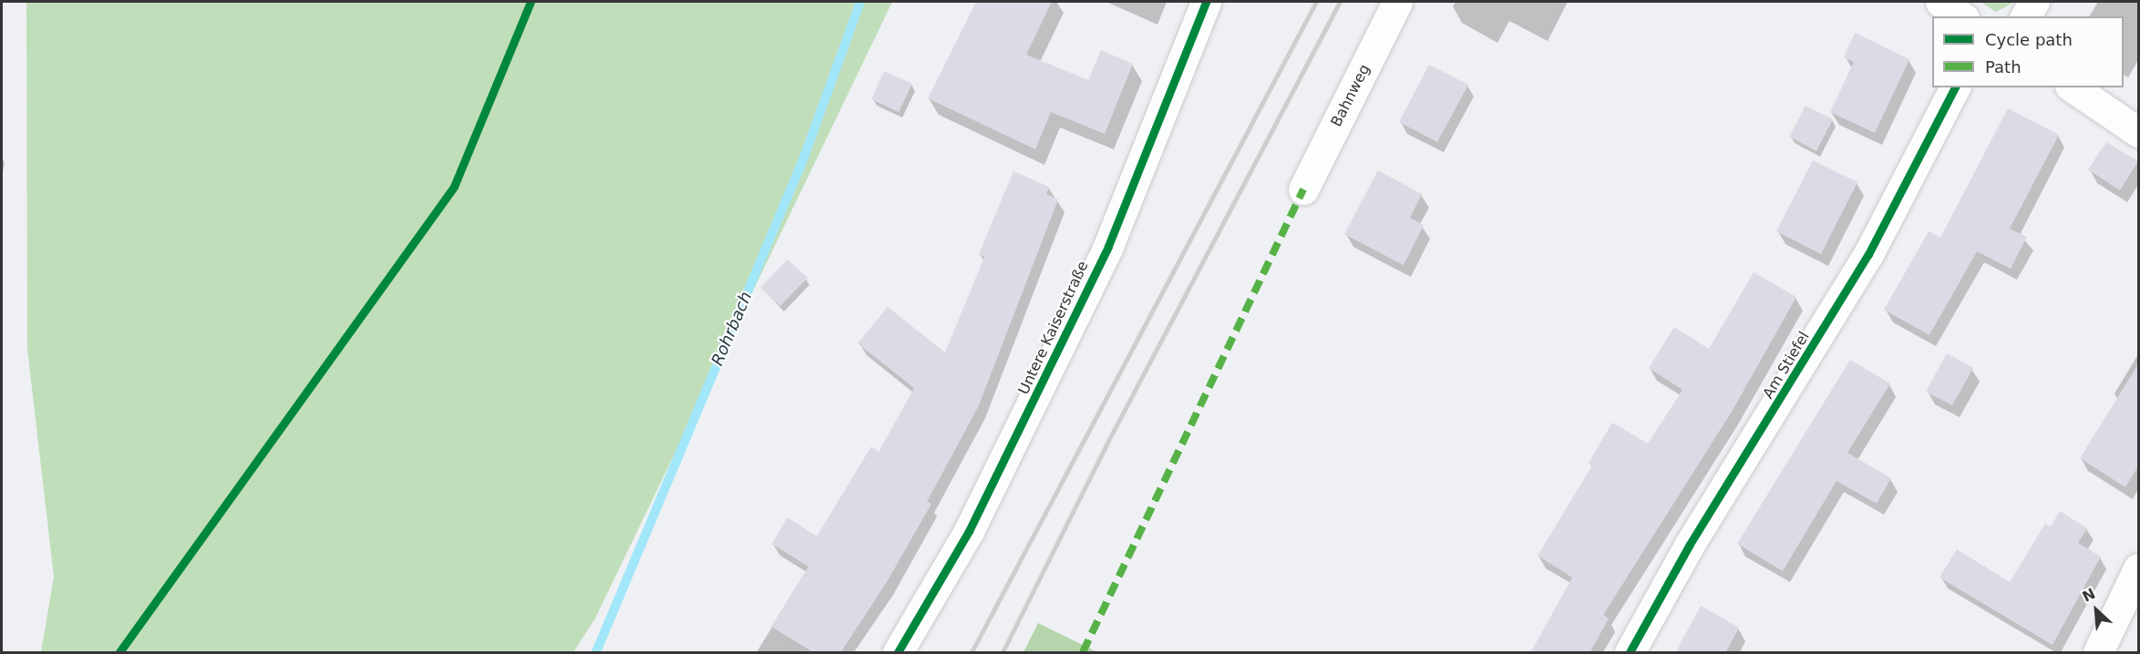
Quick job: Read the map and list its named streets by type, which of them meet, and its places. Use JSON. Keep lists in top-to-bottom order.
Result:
{
  "streets": {
    "street": ["Bahnweg", "Untere Kaiserstraße", "Am Stiefel"]
  },
  "water": ["Rohrbach"],
  "legend": ["Cycle path", "Path"],
  "north": "top left"
}
